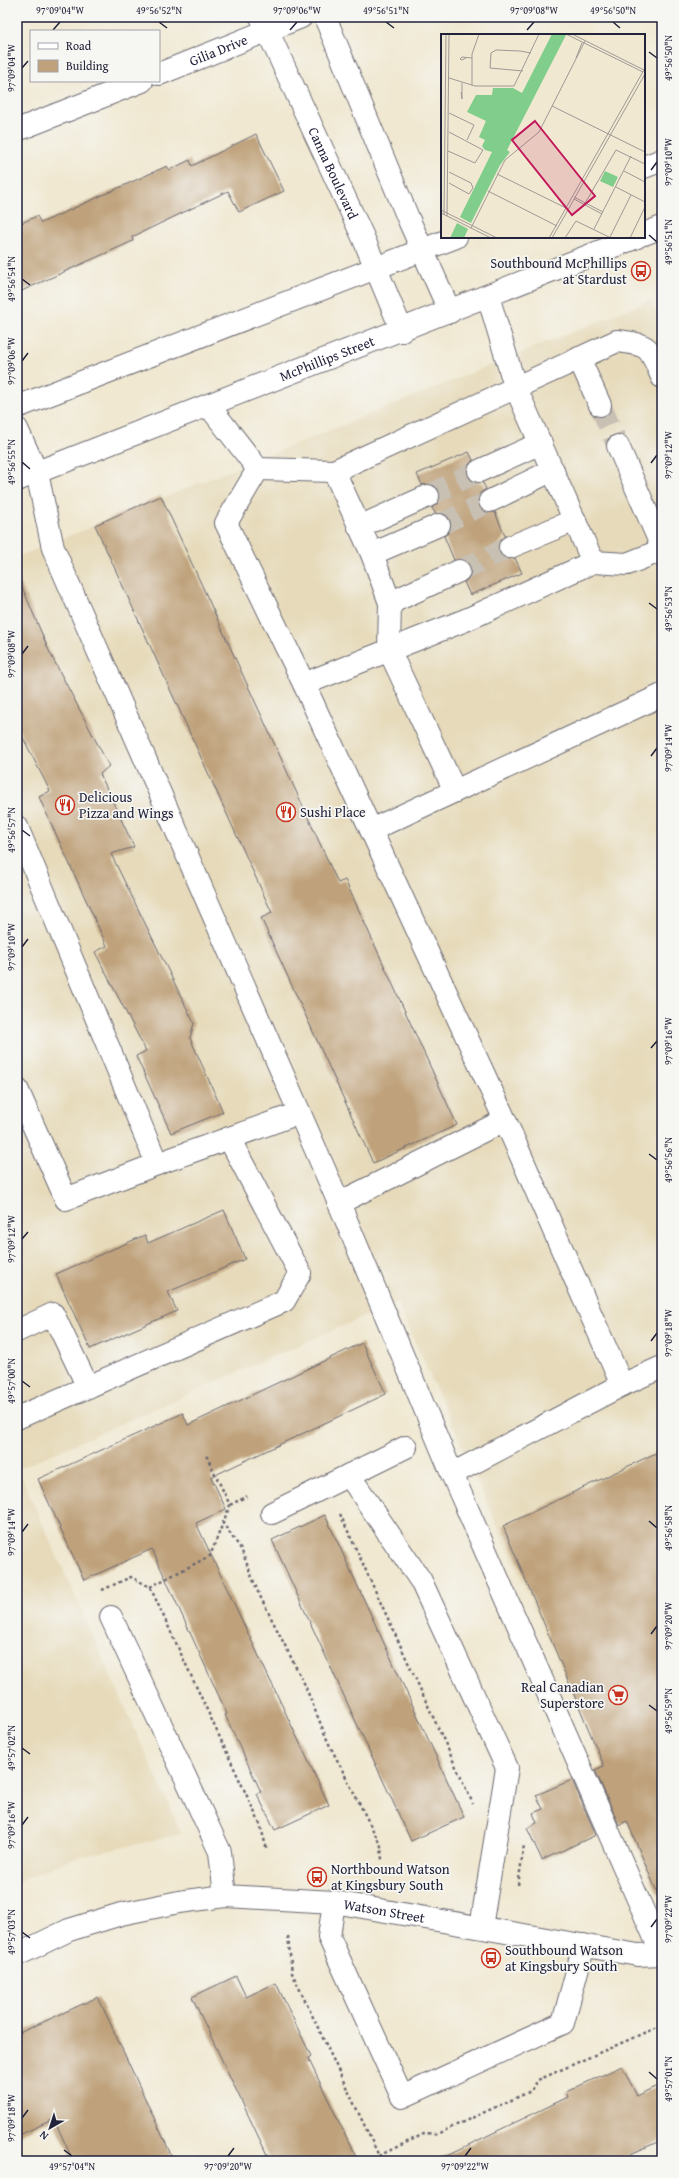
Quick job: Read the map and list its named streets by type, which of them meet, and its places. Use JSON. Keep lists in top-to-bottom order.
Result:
{
  "streets": {
    "street": [
      "Gilia Drive",
      "Canna Boulevard",
      "McPhillips Street",
      "Watson Street"
    ]
  },
  "crossings": [
    ["Gilia Drive", "Canna Boulevard"],
    ["Canna Boulevard", "McPhillips Street"]
  ],
  "places": {
    "bus stop": ["Southbound McPhillips at Stardust", "Northbound Watson at Kingsbury South", "Southbound Watson at Kingsbury South"],
    "restaurant": ["Delicious Pizza and Wings", "Sushi Place"],
    "supermarket": ["Real Canadian Superstore"]
  },
  "legend": ["Road", "Building"],
  "north": "bottom left",
  "coordinates": [
    "97°09'04\"W",
    "49°56'52\"N",
    "97°09'06\"W",
    "49°56'51\"N",
    "97°09'08\"W",
    "49°56'50\"N",
    "97°09'10\"W",
    "49°56'54\"N",
    "97°09'12\"W",
    "49°56'55\"N",
    "49°56'53\"N",
    "97°09'14\"W",
    "49°56'57\"N",
    "97°09'16\"W",
    "49°56'56\"N",
    "97°09'18\"W",
    "49°57'00\"N",
    "49°56'58\"N",
    "97°09'20\"W",
    "49°56'59\"N",
    "49°57'02\"N",
    "97°09'22\"W",
    "49°57'03\"N",
    "49°57'01\"N",
    "49°57'04\"N"
  ]
}
